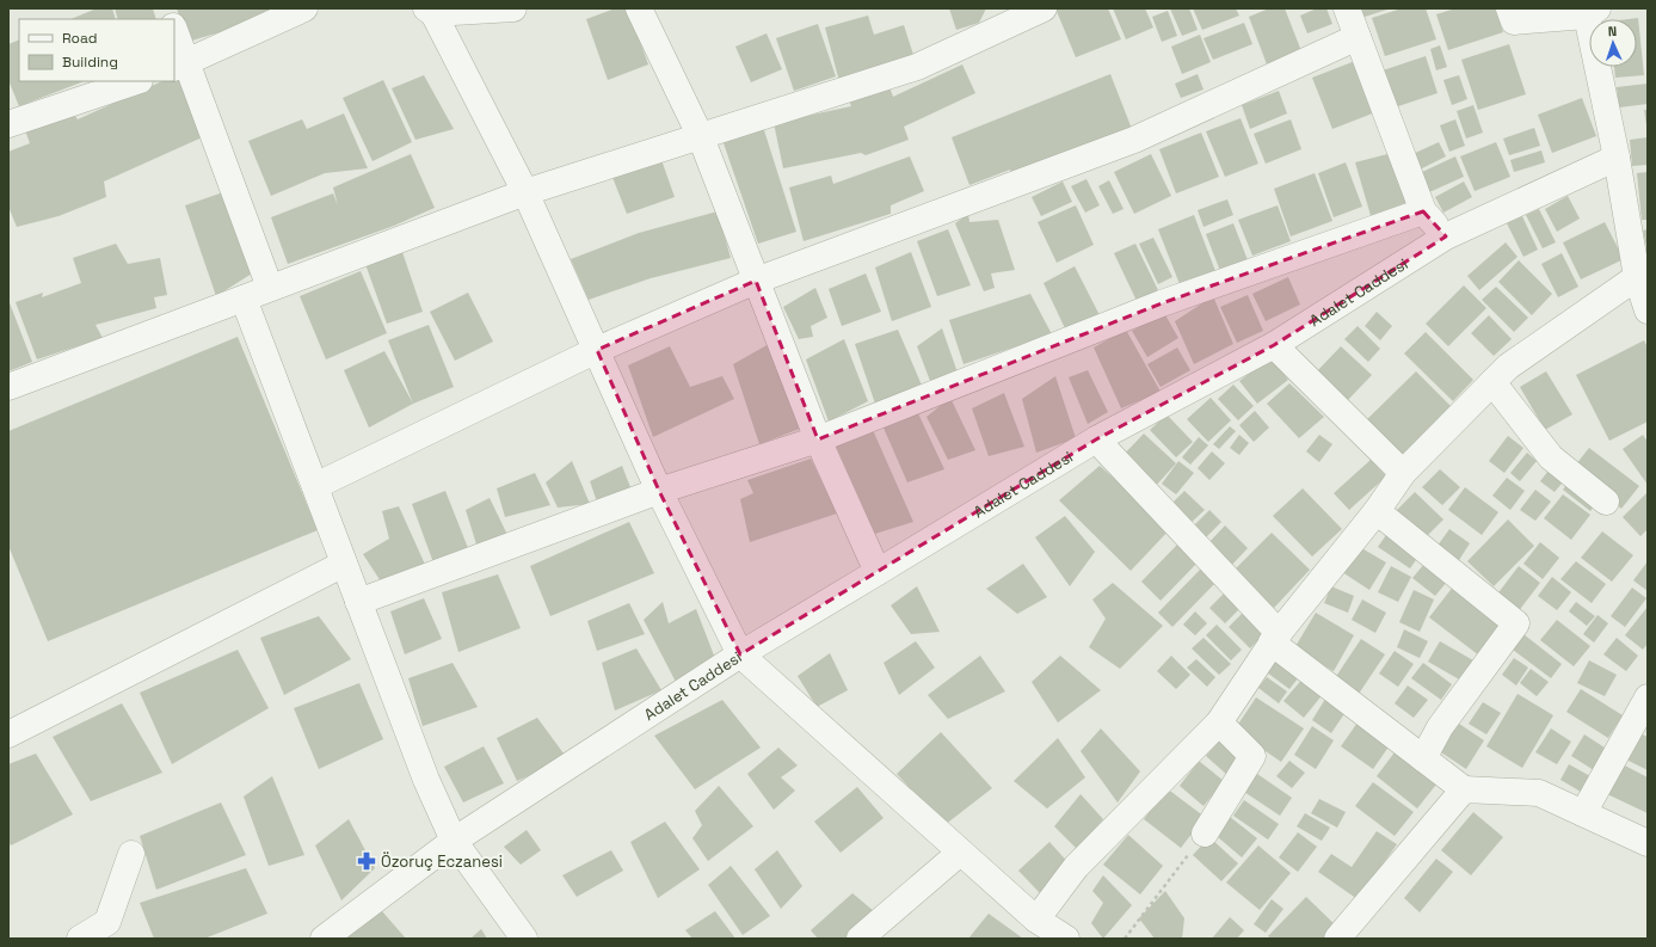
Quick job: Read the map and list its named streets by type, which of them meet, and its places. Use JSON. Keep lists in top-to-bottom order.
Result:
{
  "streets": {
    "street": ["Adalet Caddesi"]
  },
  "places": {
    "pharmacy": ["Özoruç Eczanesi"]
  },
  "legend": ["Road", "Building"],
  "north": "top"
}
